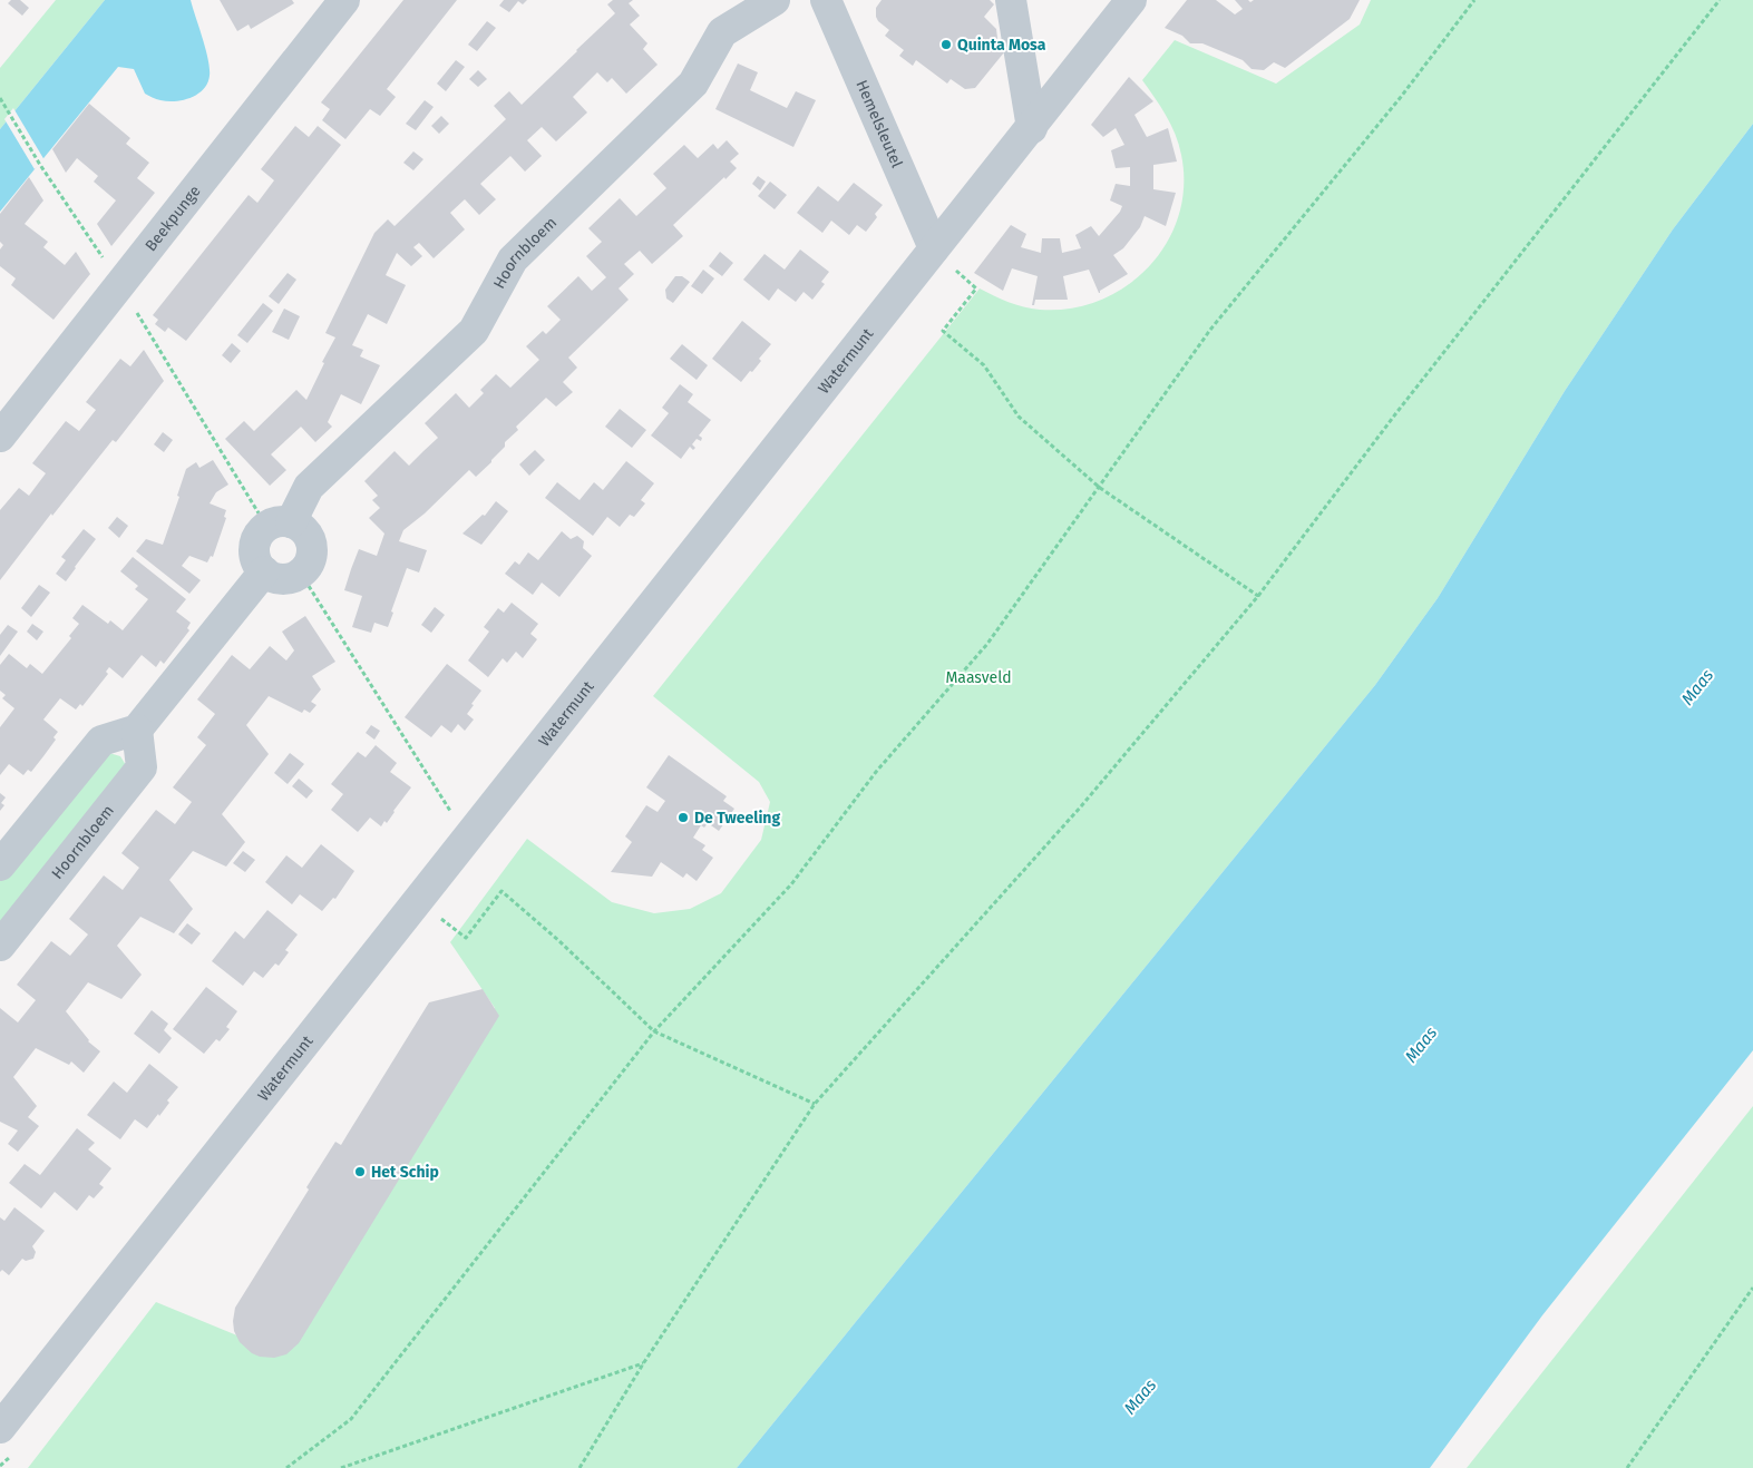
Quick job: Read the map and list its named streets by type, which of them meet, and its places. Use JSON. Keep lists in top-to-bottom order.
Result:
{
  "streets": {
    "street": [
      "Hemelsleutel",
      "Beekpunge",
      "Hoornbloem",
      "Watermunt"
    ]
  },
  "crossings": [
    ["Hemelsleutel", "Watermunt"]
  ],
  "water": ["Maas"],
  "parks": ["Maasveld"],
  "places": ["Quinta Mosa", "De Tweeling", "Het Schip"]
}
